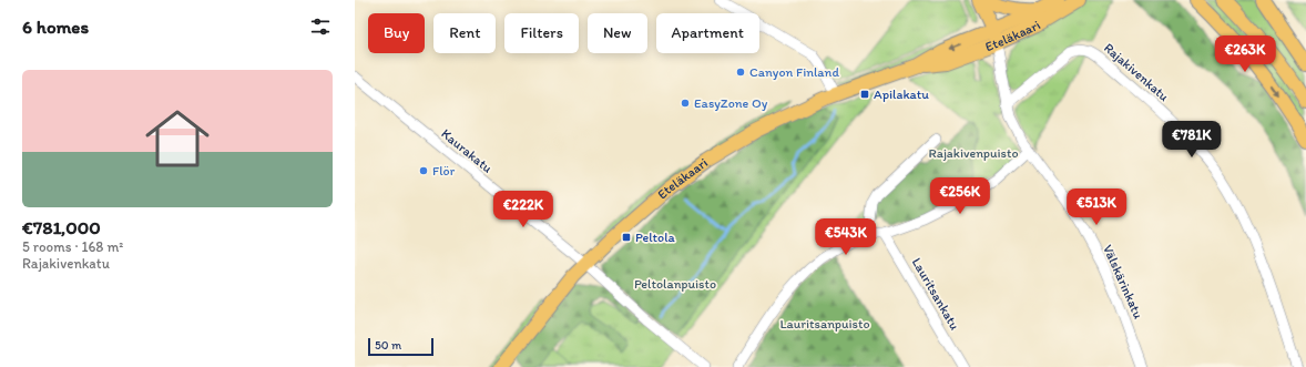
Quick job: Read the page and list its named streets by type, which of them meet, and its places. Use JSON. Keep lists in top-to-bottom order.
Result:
{
  "streets": {
    "main road": ["Eteläkaari"],
    "street": [
      "Rajakivenkatu",
      "Kaurakatu",
      "Välskärinkatu",
      "Lauritsankatu"
    ]
  },
  "crossings": [
    ["Eteläkaari", "Kaurakatu"],
    ["Eteläkaari", "Välskärinkatu"],
    ["Rajakivenkatu", "Välskärinkatu"]
  ],
  "parks": ["Rajakivenpuisto", "Peltolanpuisto", "Lauritsanpuisto"],
  "places": {
    "other": ["Canyon Finland", "EasyZone Oy", "Flör"],
    "transit": ["Apilakatu", "Peltola"]
  },
  "scale_bar": "50 m",
  "page": {
    "heading": "6 homes",
    "chip": [
      "Buy",
      "Rent",
      "Filters",
      "New",
      "Apartment"
    ],
    "price": [
      "€263K",
      "€781K",
      "€256K",
      "€513K",
      "€222K",
      "€543K"
    ],
    "list": [
      {
        "name": "€781,000",
        "note": "5 rooms · 168 m² · Rajakivenkatu"
      }
    ],
    "scale": "50 m"
  }
}
